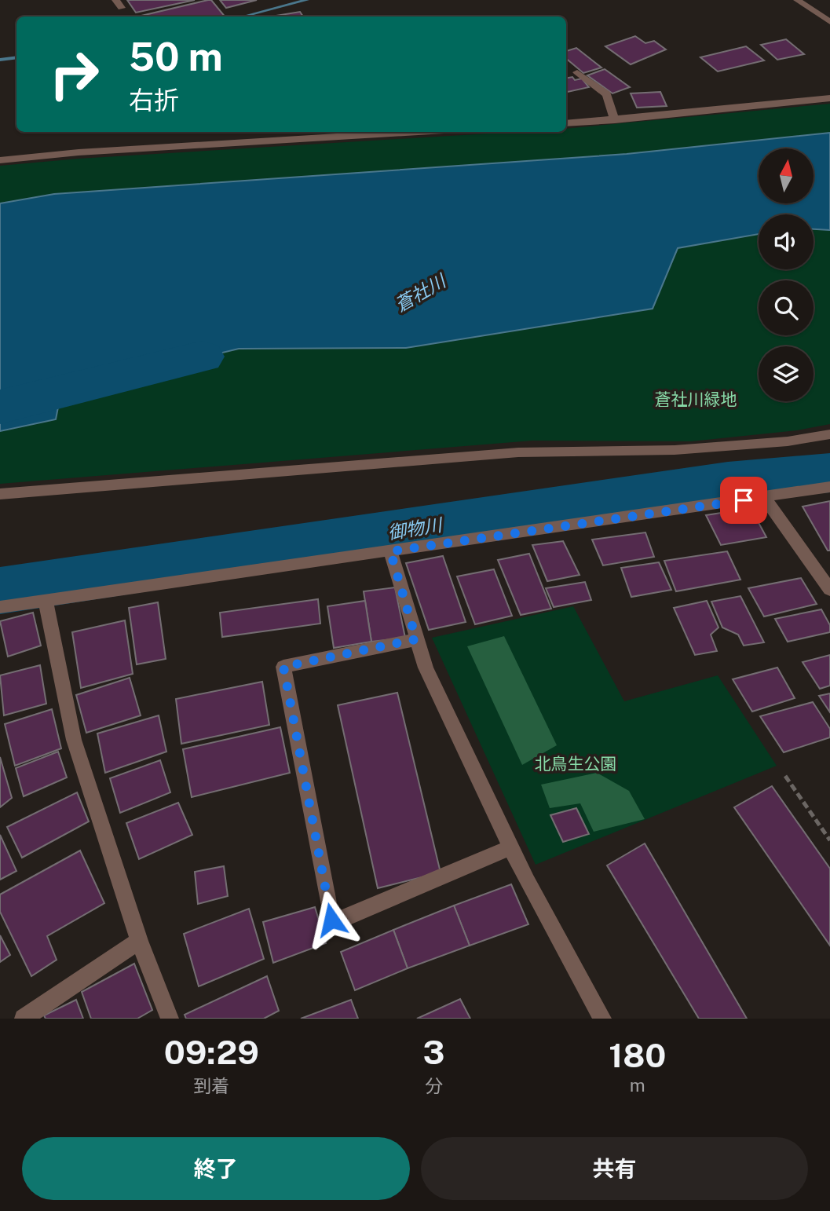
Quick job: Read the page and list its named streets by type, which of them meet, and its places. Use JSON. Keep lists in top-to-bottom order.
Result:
{
  "water": ["蒼社川", "御物川"],
  "parks": ["蒼社川緑地", "北鳥生公園"],
  "north": "top",
  "page": {
    "turn": ["50 m", "右折"],
    "eta": [
      "09:29",
      "到着",
      "3",
      "分",
      "180",
      "m"
    ],
    "buttons": ["終了", "共有"]
  }
}
